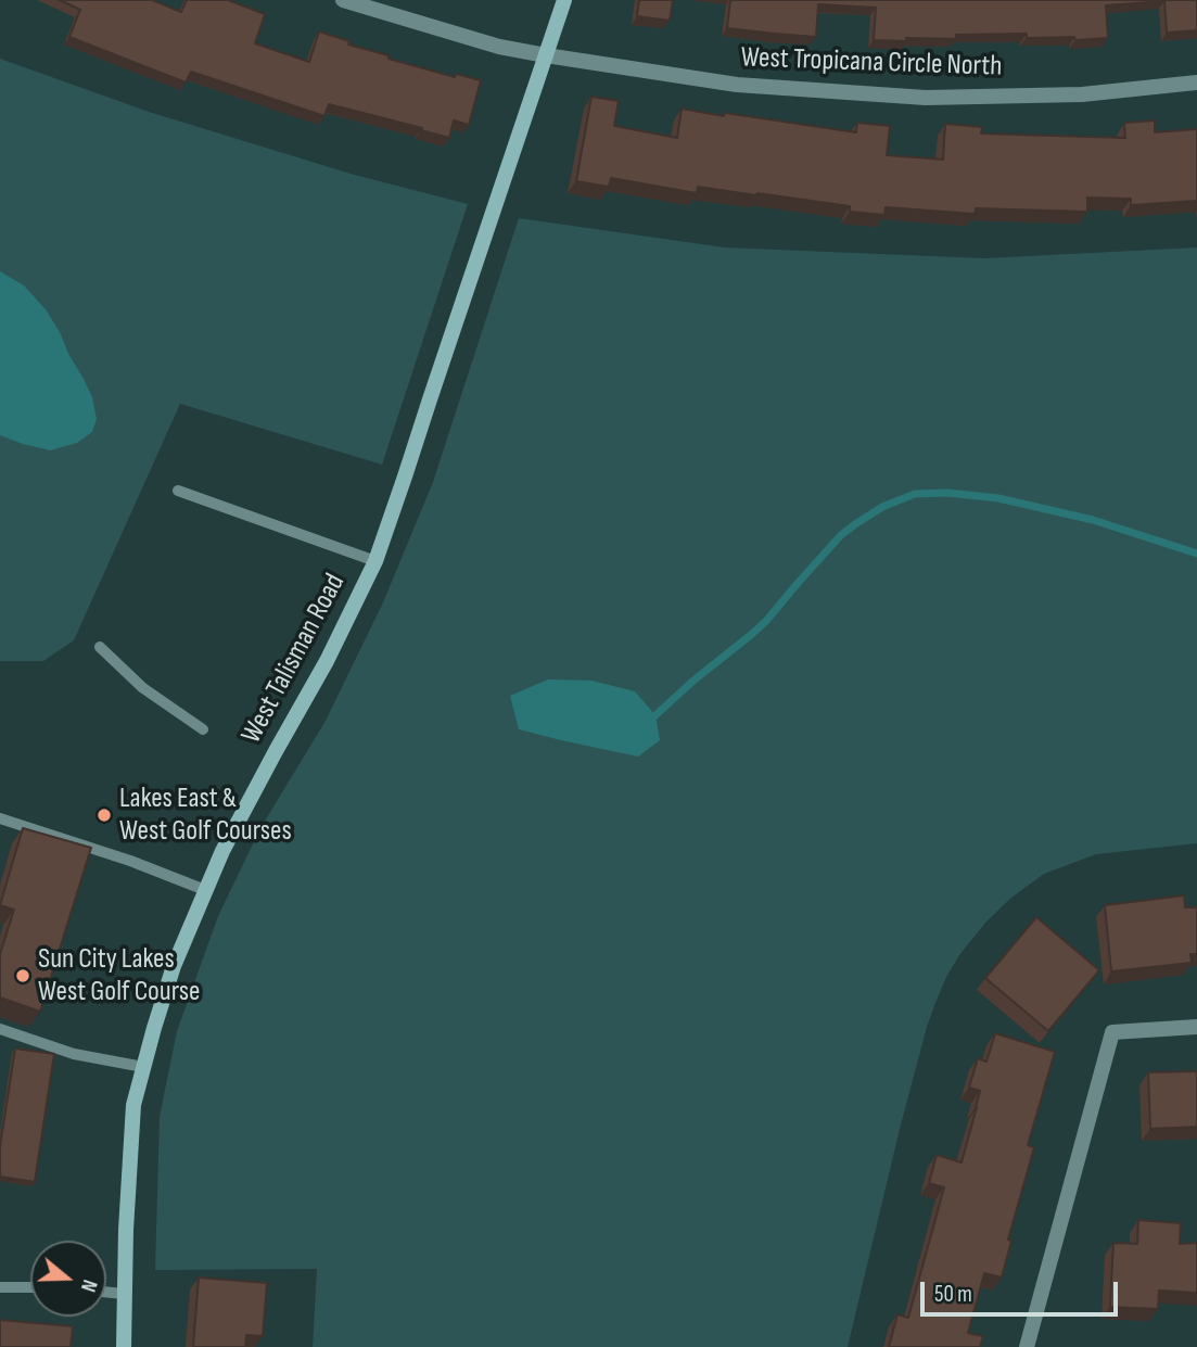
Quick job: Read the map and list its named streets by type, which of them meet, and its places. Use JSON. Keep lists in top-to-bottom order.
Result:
{
  "streets": {
    "street": ["West Tropicana Circle North", "West Talisman Road"]
  },
  "crossings": [
    ["West Tropicana Circle North", "West Talisman Road"]
  ],
  "places": ["Lakes East & West Golf Courses", "Sun City Lakes West Golf Course"],
  "scale_bar": "50 m",
  "north": "right"
}
